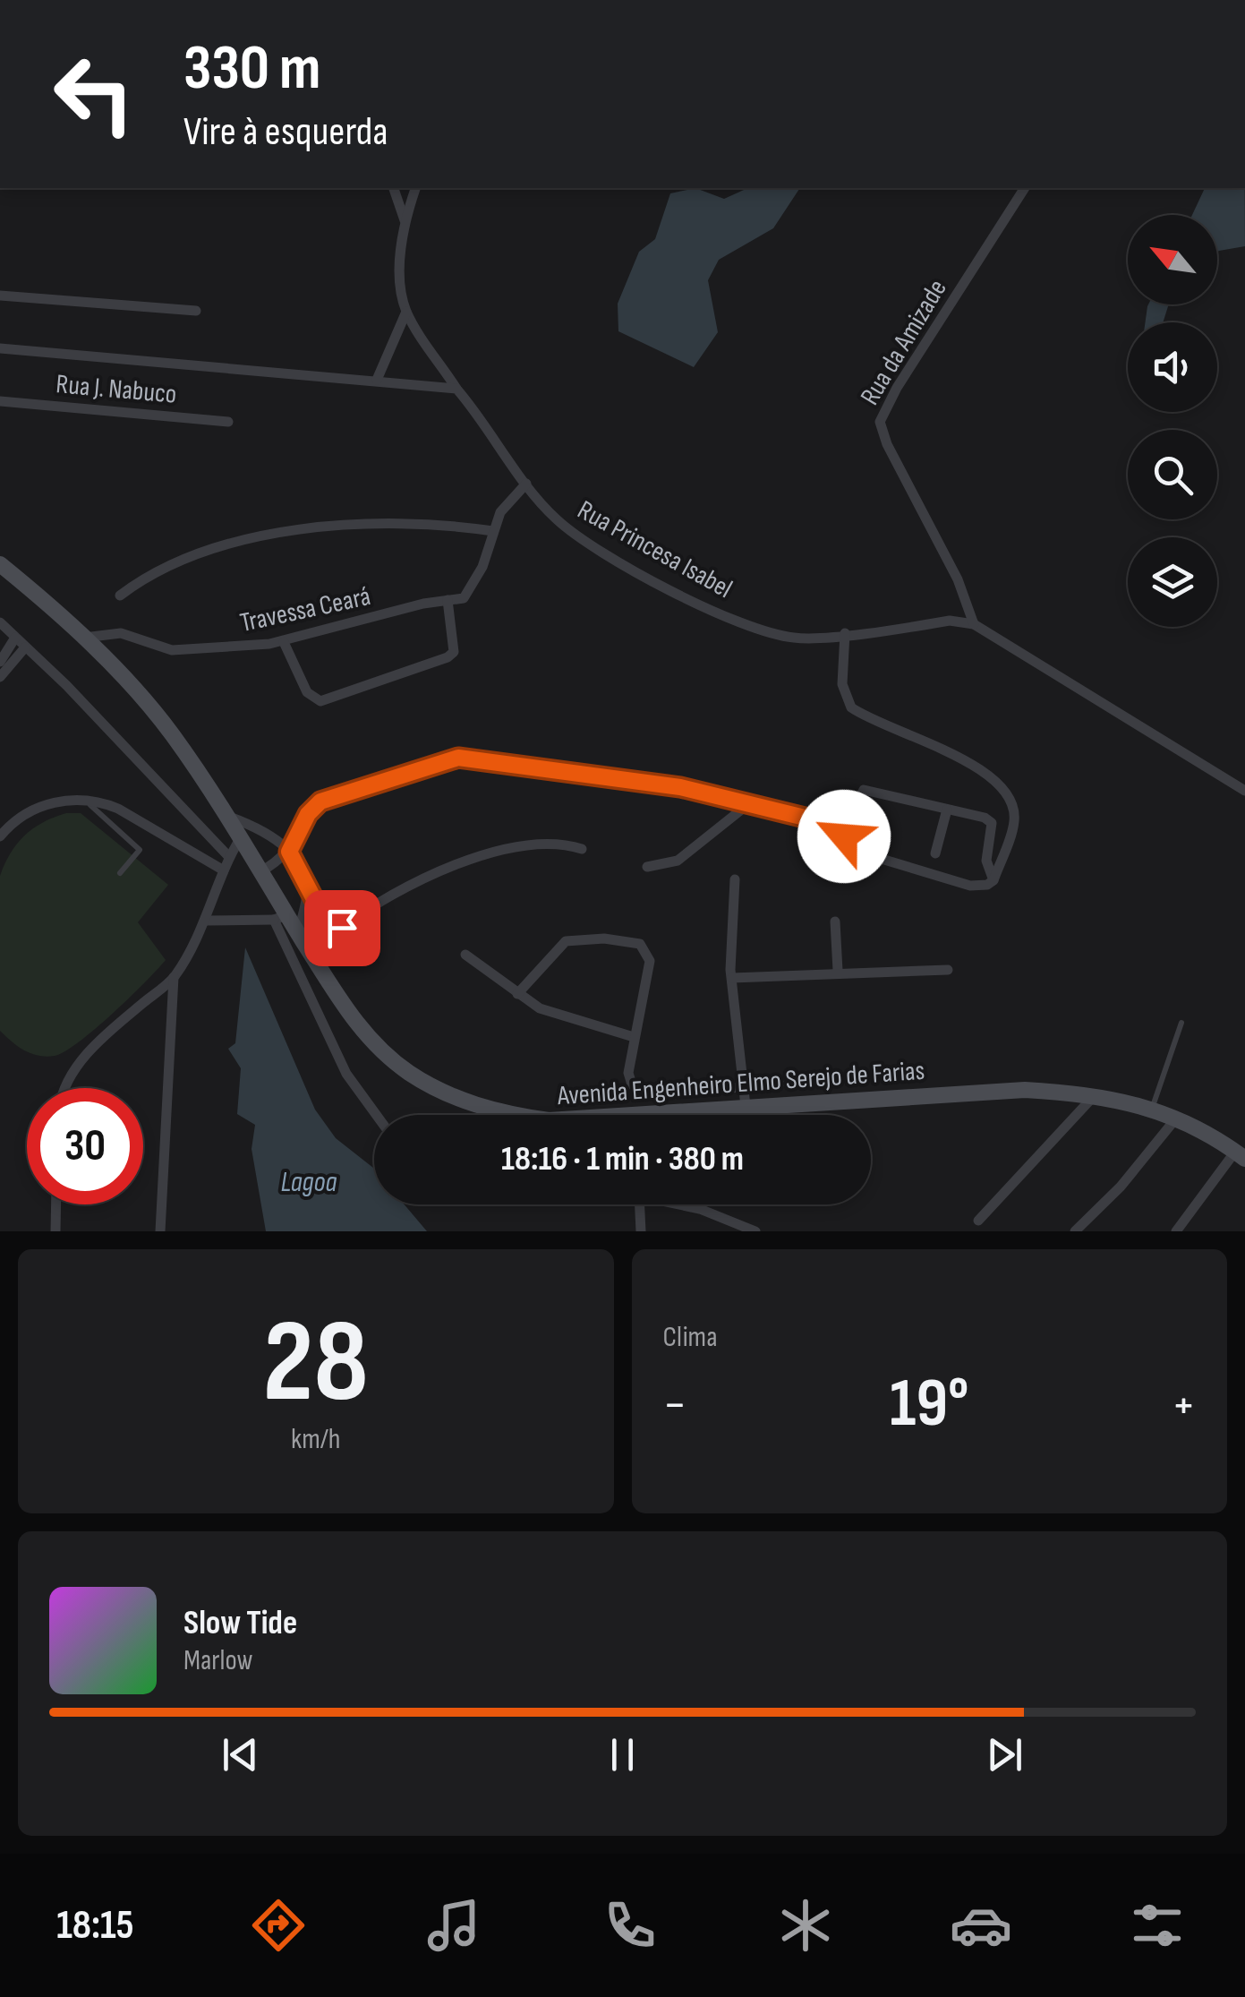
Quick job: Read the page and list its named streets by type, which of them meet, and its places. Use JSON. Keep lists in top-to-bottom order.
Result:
{
  "streets": {
    "main road": ["Avenida Engenheiro Elmo Serejo de Farias"],
    "street": [
      "Rua da Amizade",
      "Rua J. Nabuco",
      "Rua Princesa Isabel",
      "Travessa Ceará"
    ]
  },
  "crossings": [
    ["Rua da Amizade", "Rua Princesa Isabel"],
    ["Rua Princesa Isabel", "Travessa Ceará"],
    ["Travessa Ceará", "Avenida Engenheiro Elmo Serejo de Farias"]
  ],
  "water": ["Lagoa"],
  "north": "top left",
  "page": {
    "turn": ["330 m", "Vire à esquerda"],
    "limit": "30",
    "trip": "18:16 · 1 min · 380 m",
    "tile": [
      ["28", "km/h"],
      "Clima"
    ],
    "heat": ["−", "19°", "+"],
    "song": ["Slow Tide", "Marlow"],
    "tabs": "18:15"
  }
}
